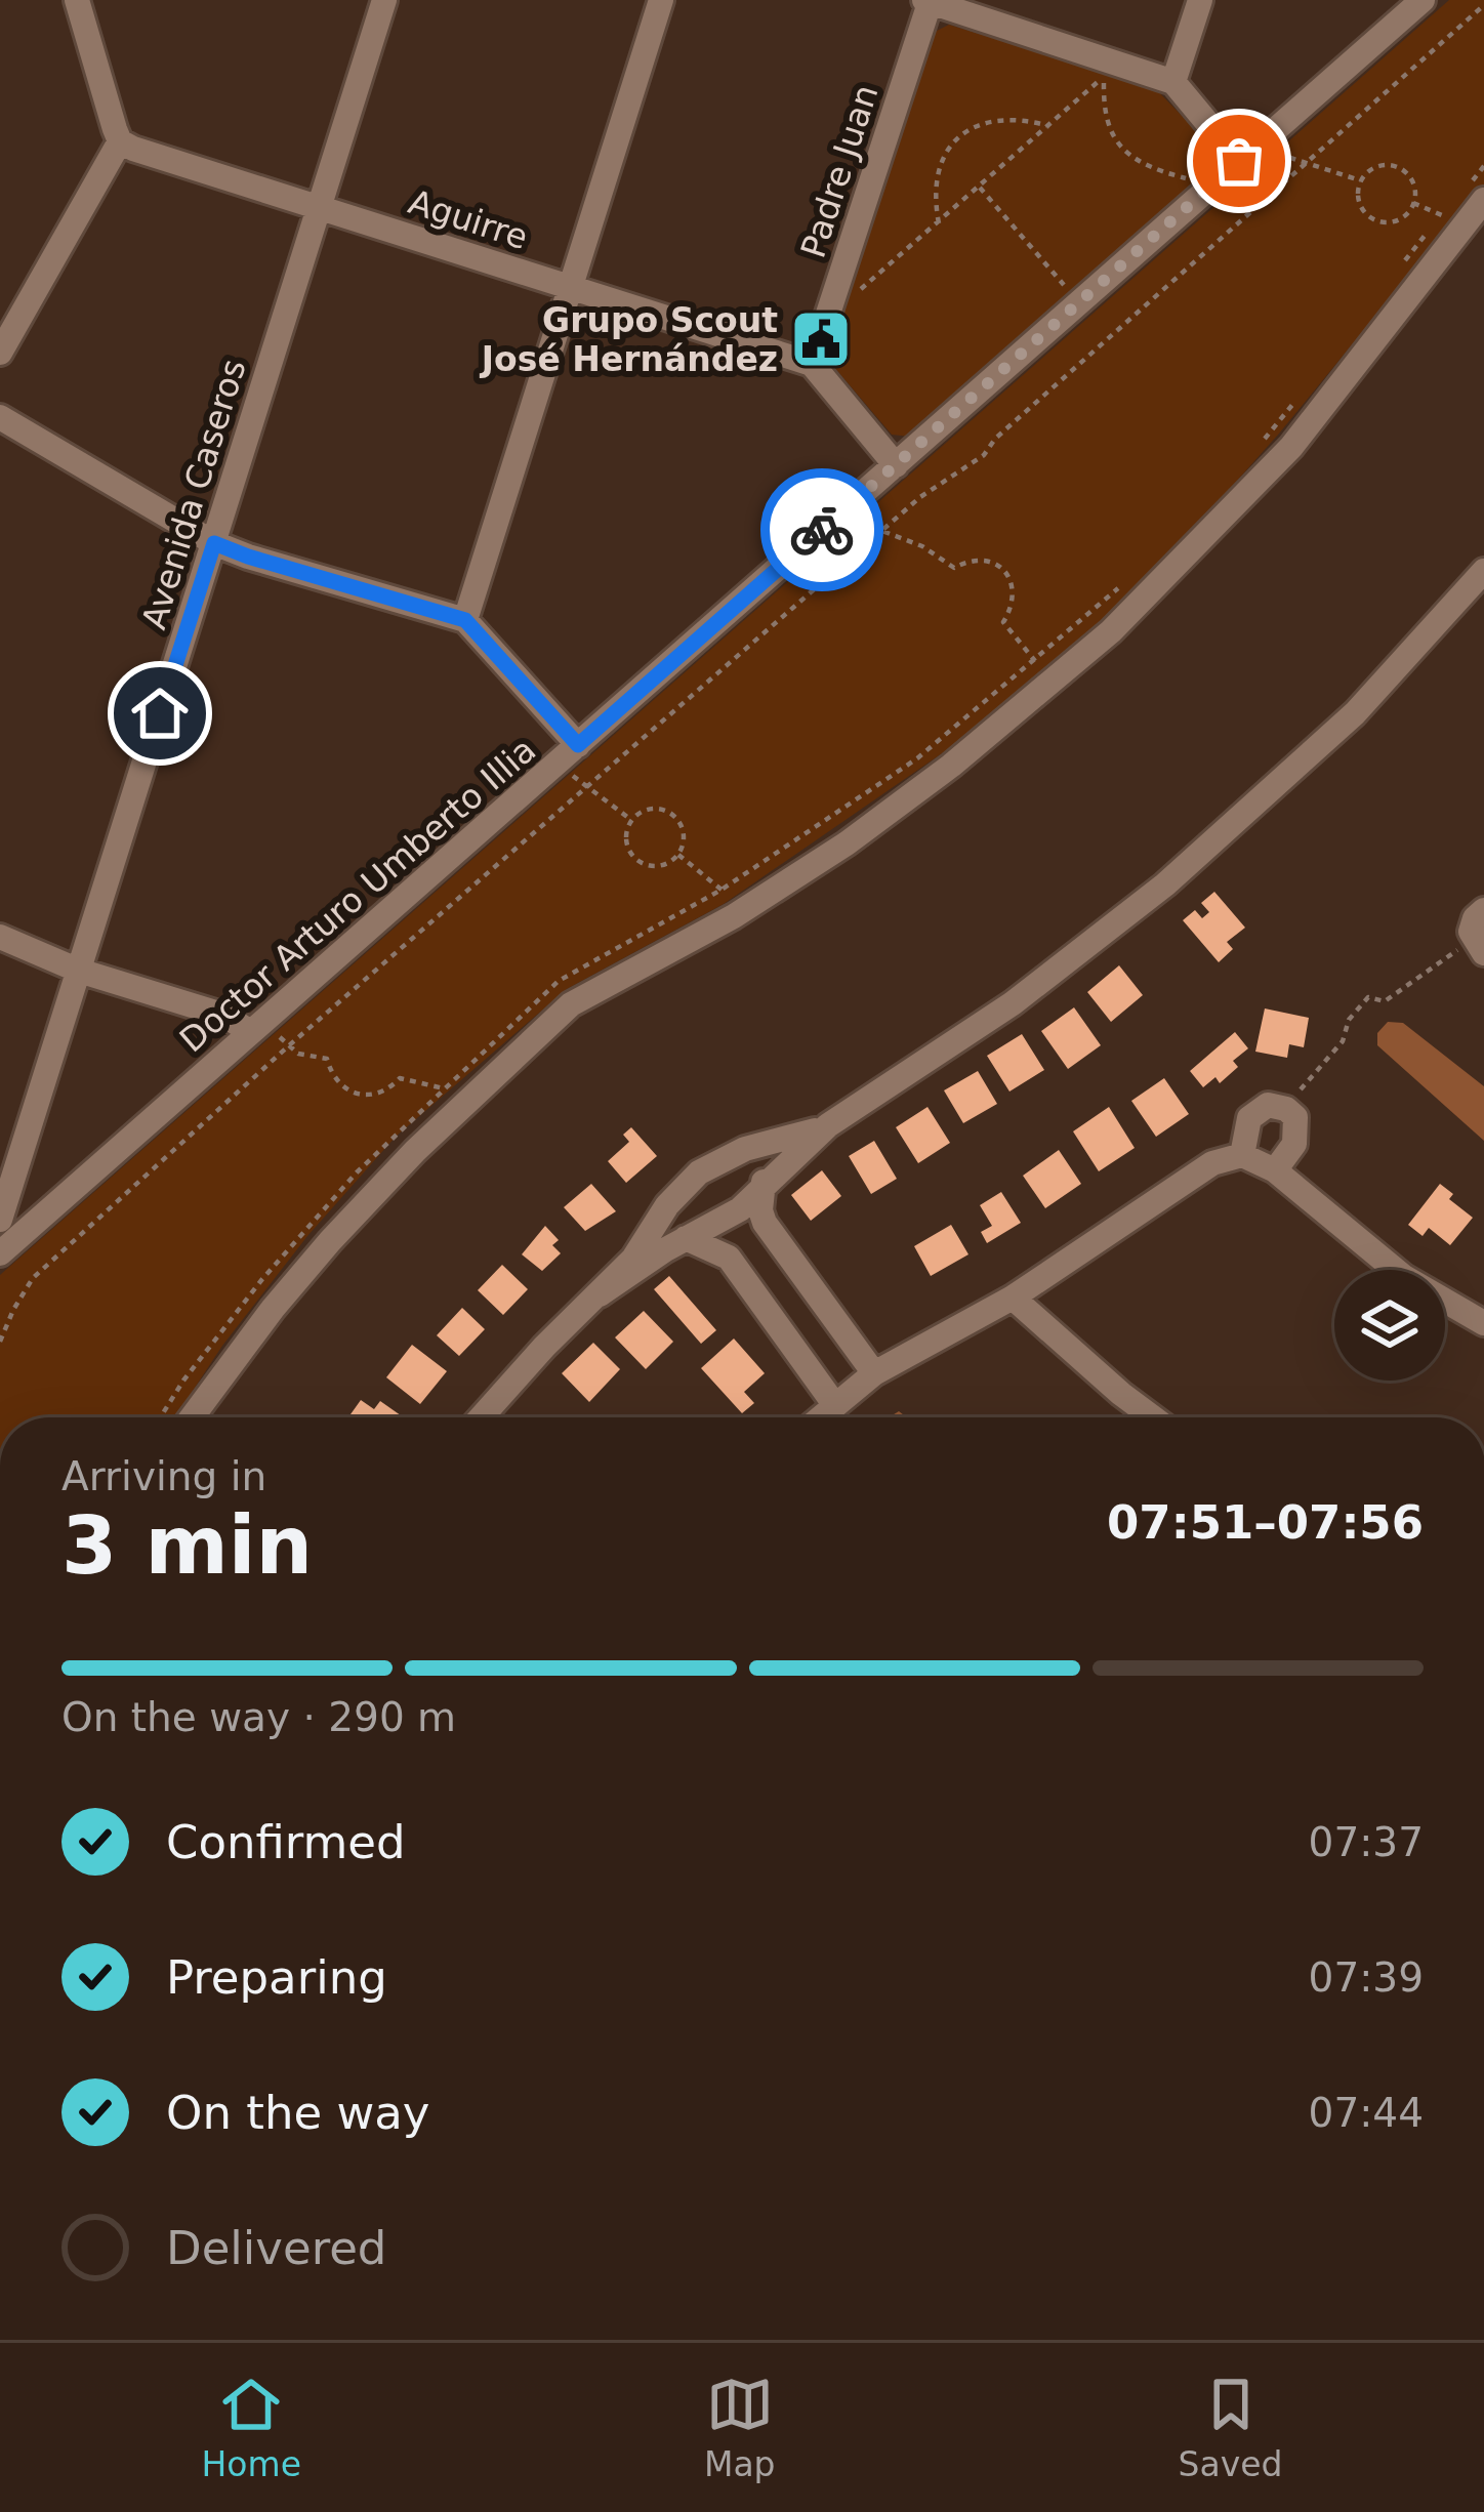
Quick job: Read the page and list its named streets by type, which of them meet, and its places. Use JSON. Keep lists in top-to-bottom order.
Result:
{
  "streets": {
    "street": [
      "Padre Juan",
      "Aguirre",
      "Avenida Caseros",
      "Doctor Arturo Umberto Illia"
    ]
  },
  "crossings": [
    ["Padre Juan", "Aguirre"],
    ["Aguirre", "Avenida Caseros"]
  ],
  "places": {
    "public building": ["Grupo Scout José Hernández"]
  },
  "page": {
    "heading": ["3 min", "Arriving in", "07:51–07:56"],
    "bar": "On the way · 290 m",
    "list": [
      ["Confirmed", "07:37"],
      ["Preparing", "07:39"],
      ["On the way", "07:44"],
      "Delivered"
    ],
    "tabs": ["Home", "Map", "Saved"]
  }
}
